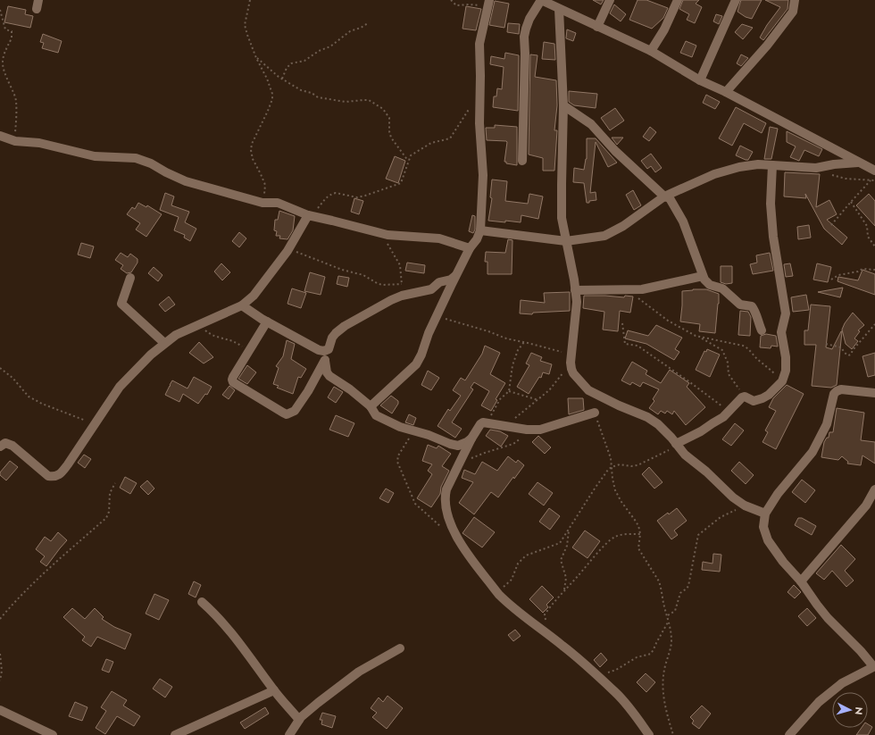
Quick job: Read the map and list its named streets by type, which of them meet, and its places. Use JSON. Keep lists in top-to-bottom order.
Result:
{
  "north": "right"
}
